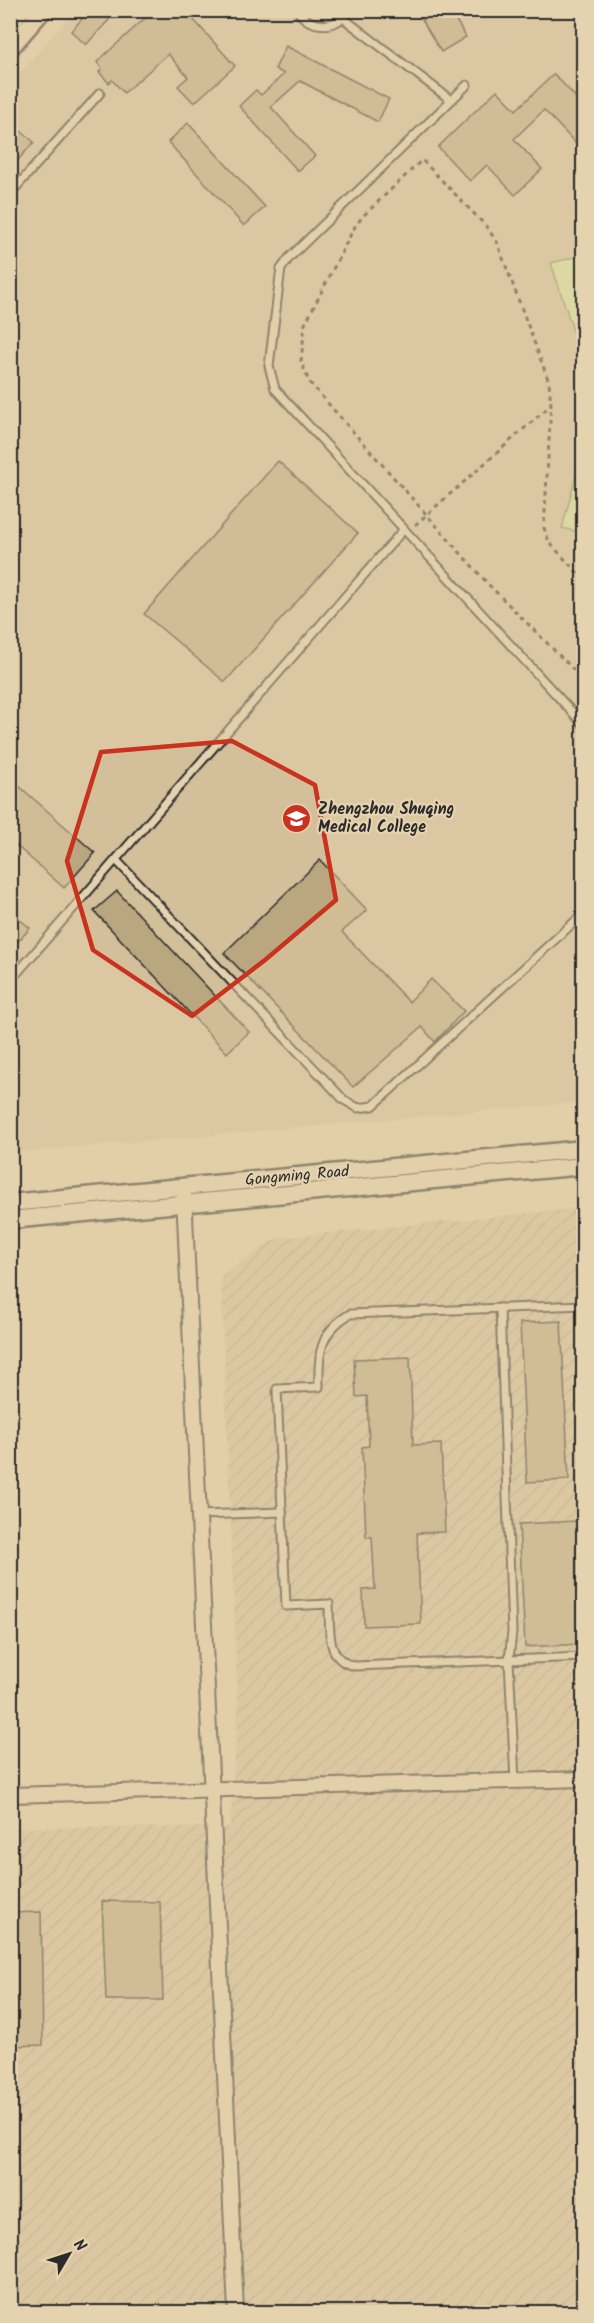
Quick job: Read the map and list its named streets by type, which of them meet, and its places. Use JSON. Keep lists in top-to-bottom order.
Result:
{
  "streets": {
    "street": ["Gongming Road"]
  },
  "places": {
    "school or university": ["Zhengzhou Shuqing Medical College"]
  },
  "north": "top right"
}
